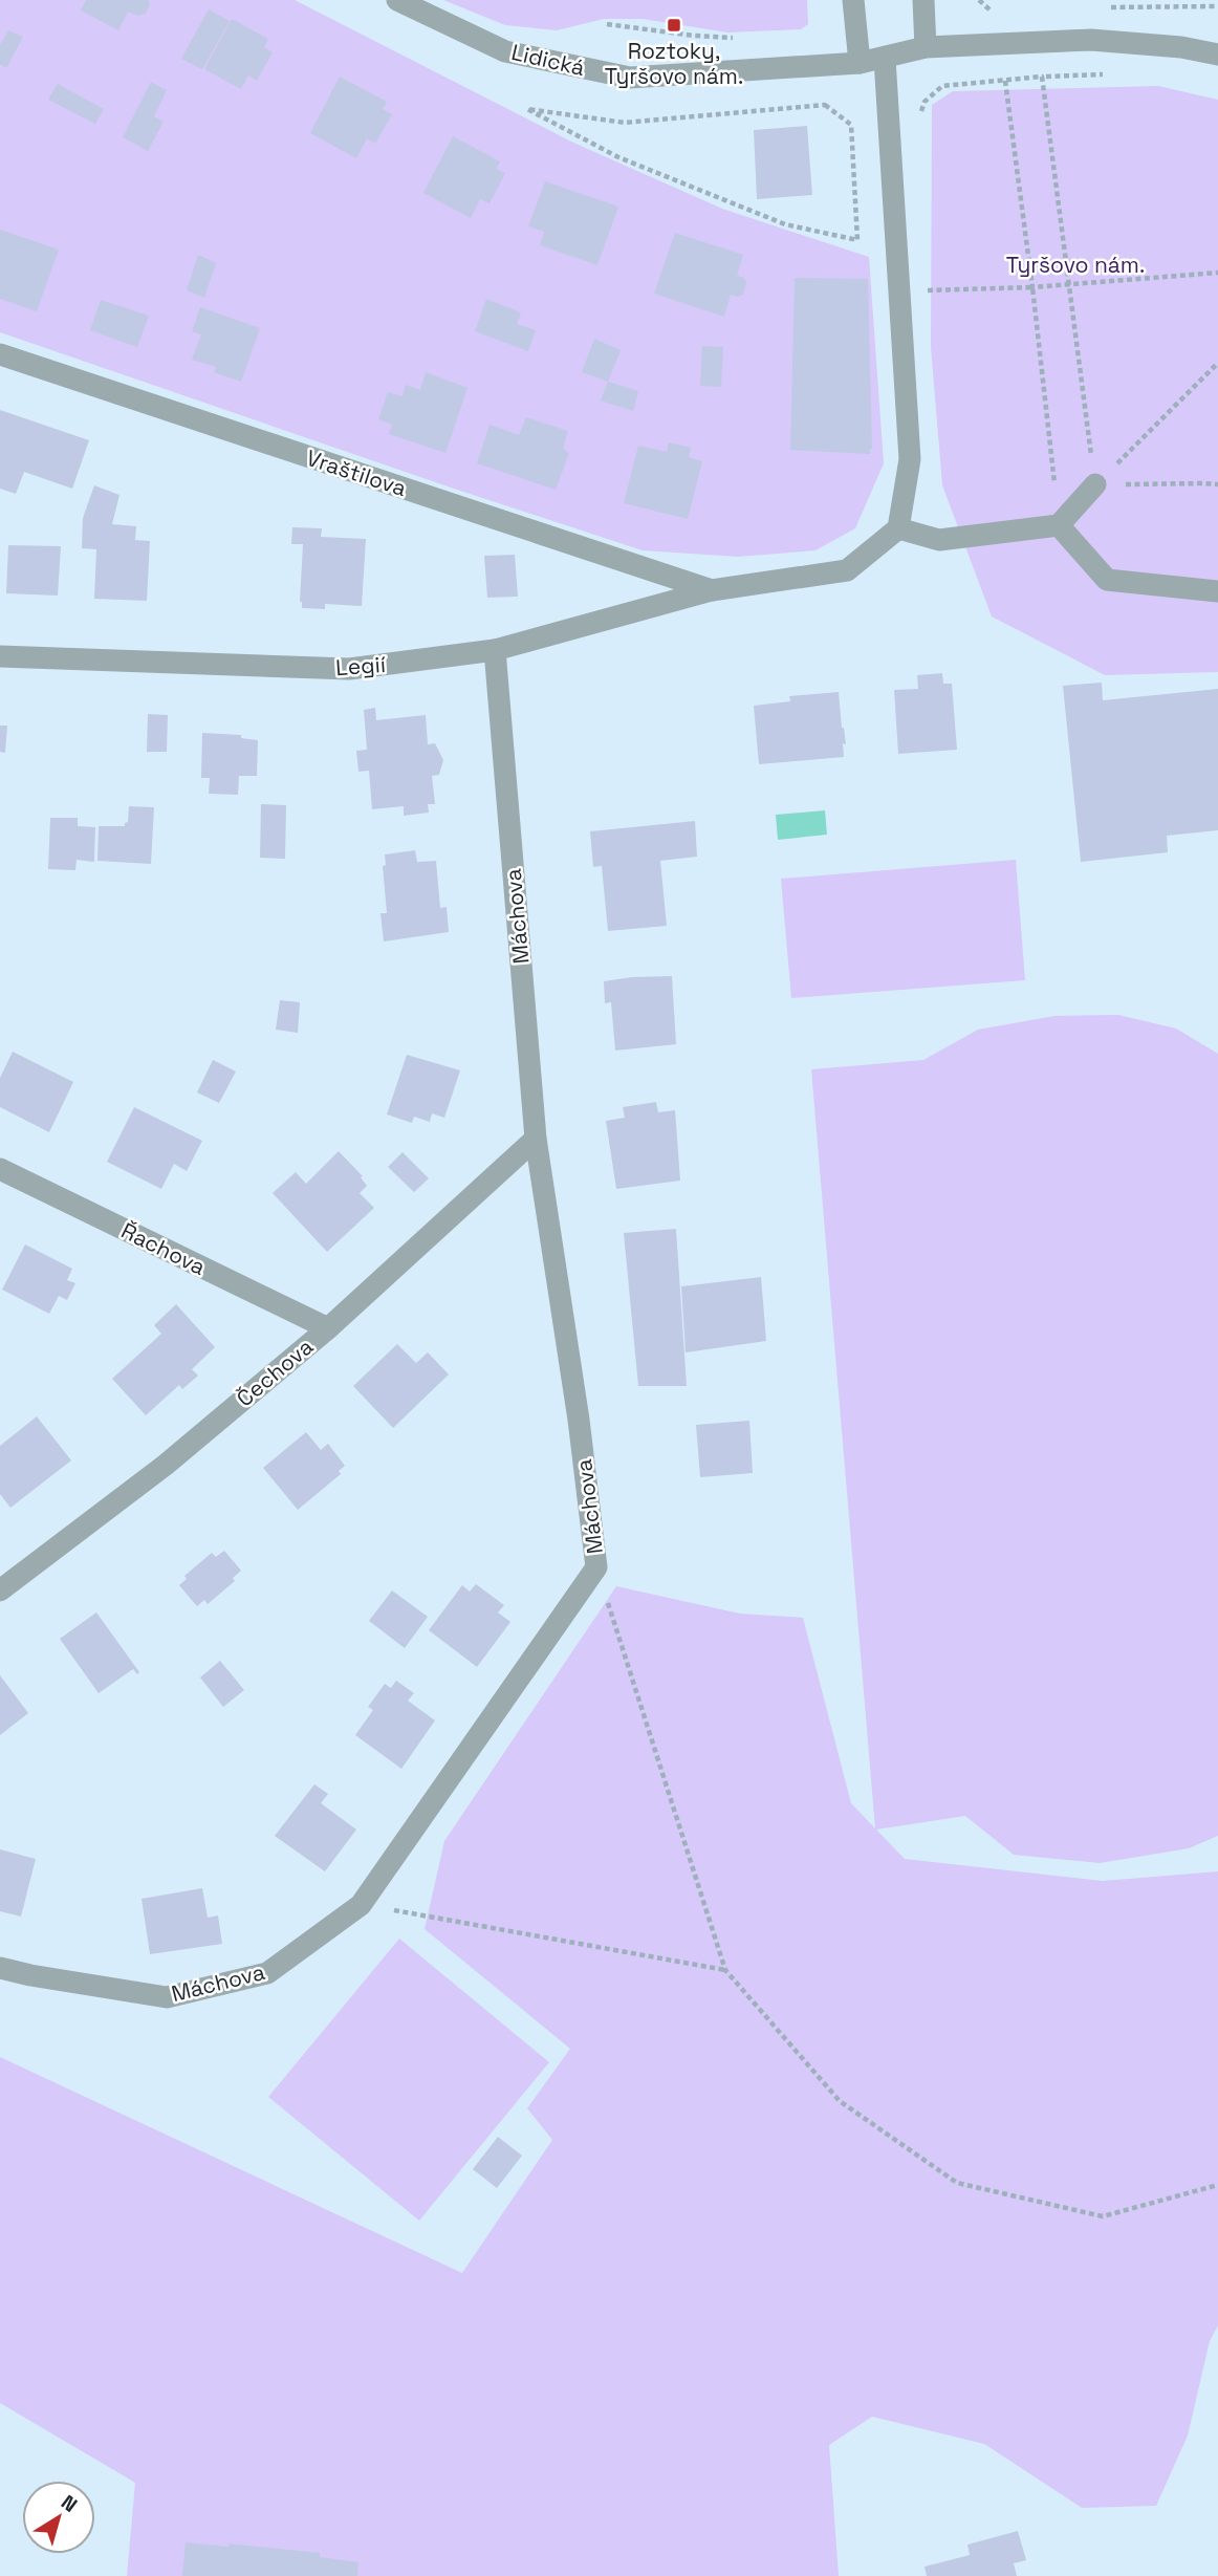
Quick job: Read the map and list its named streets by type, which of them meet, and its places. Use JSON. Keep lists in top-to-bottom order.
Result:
{
  "streets": {
    "street": [
      "Lidická",
      "Vraštilova",
      "Legií",
      "Máchova",
      "Řachova",
      "Čechova"
    ]
  },
  "crossings": [
    ["Vraštilova", "Legií"],
    ["Legií", "Máchova"],
    ["Máchova", "Čechova"],
    ["Řachova", "Čechova"]
  ],
  "parks": ["Tyršovo nám."],
  "places": {
    "transit": ["Roztoky, Tyršovo nám."]
  },
  "north": "top right"
}
